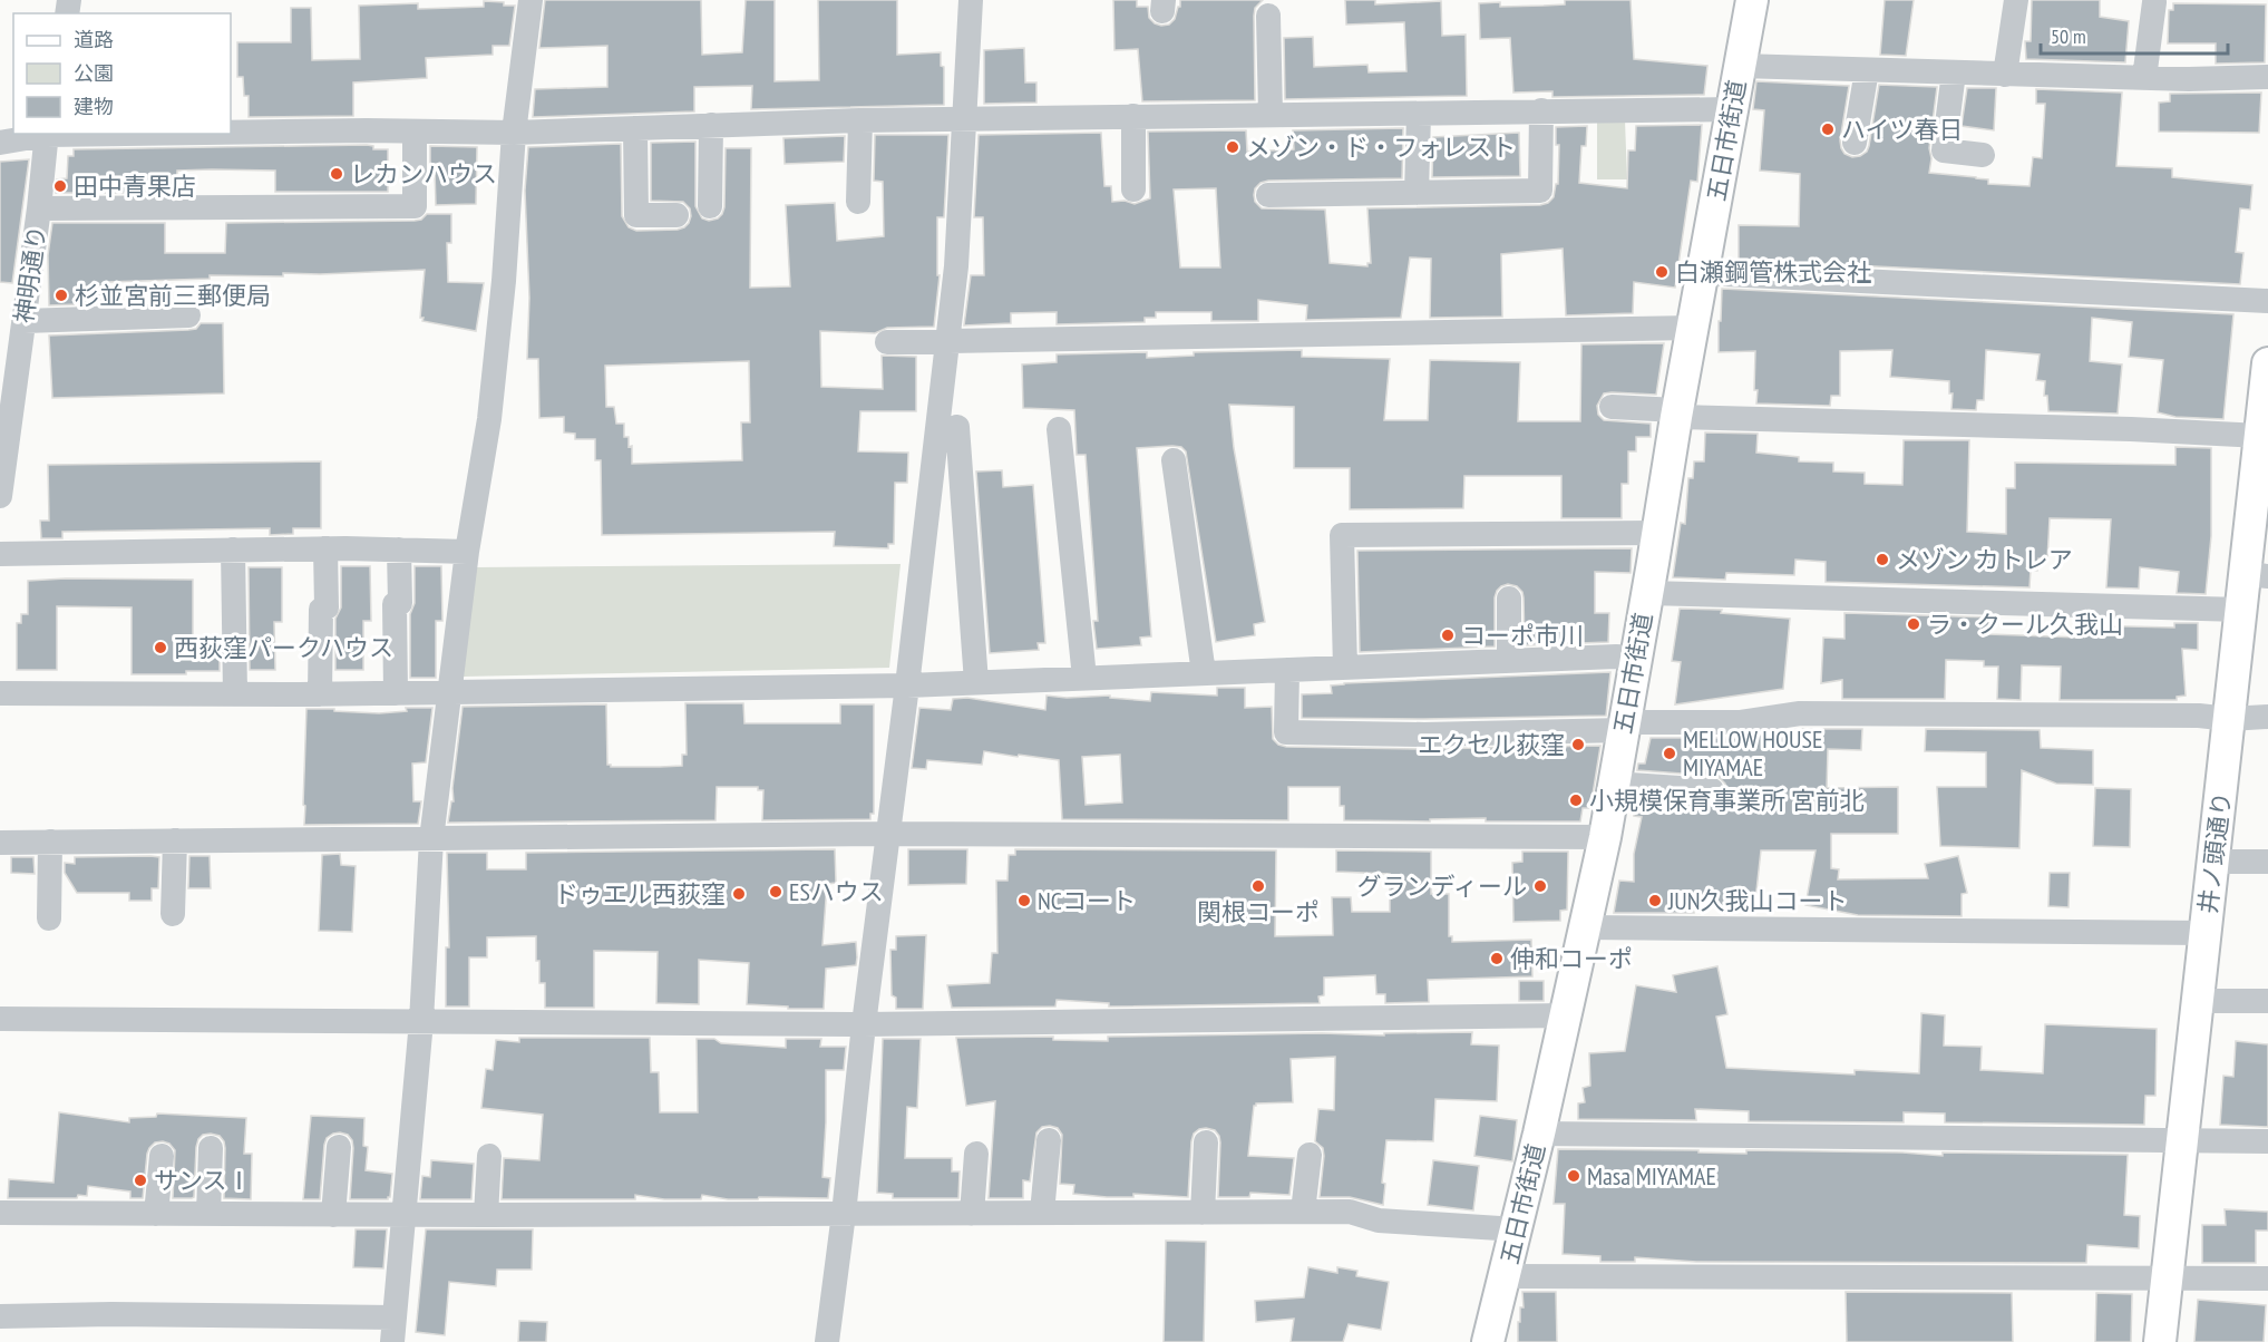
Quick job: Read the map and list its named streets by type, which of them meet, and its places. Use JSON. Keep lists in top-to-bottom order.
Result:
{
  "streets": {
    "main road": ["五日市街道", "井ノ頭通り"],
    "street": ["神明通り"]
  },
  "places": [
    "ハイツ春日",
    "メゾン・ド・フォレスト",
    "レカンハウス",
    "田中青果店",
    "白瀬鋼管株式会社",
    "杉並宮前三郵便局",
    "メゾン カトレア",
    "ラ・クール久我山",
    "コーポ市川",
    "西荻窪パークハウス",
    "エクセル荻窪",
    "MELLOW HOUSE MIYAMAE",
    "小規模保育事業所 宮前北",
    "関根コーポ",
    "グランディール",
    "ESハウス",
    "ドゥエル西荻窪",
    "NCコート",
    "JUN久我山コート",
    "伸和コーポ",
    "Masa MIYAMAE",
    "サンスⅠ"
  ],
  "legend": ["道路", "公園", "建物"],
  "scale_bar": "50 m"
}
